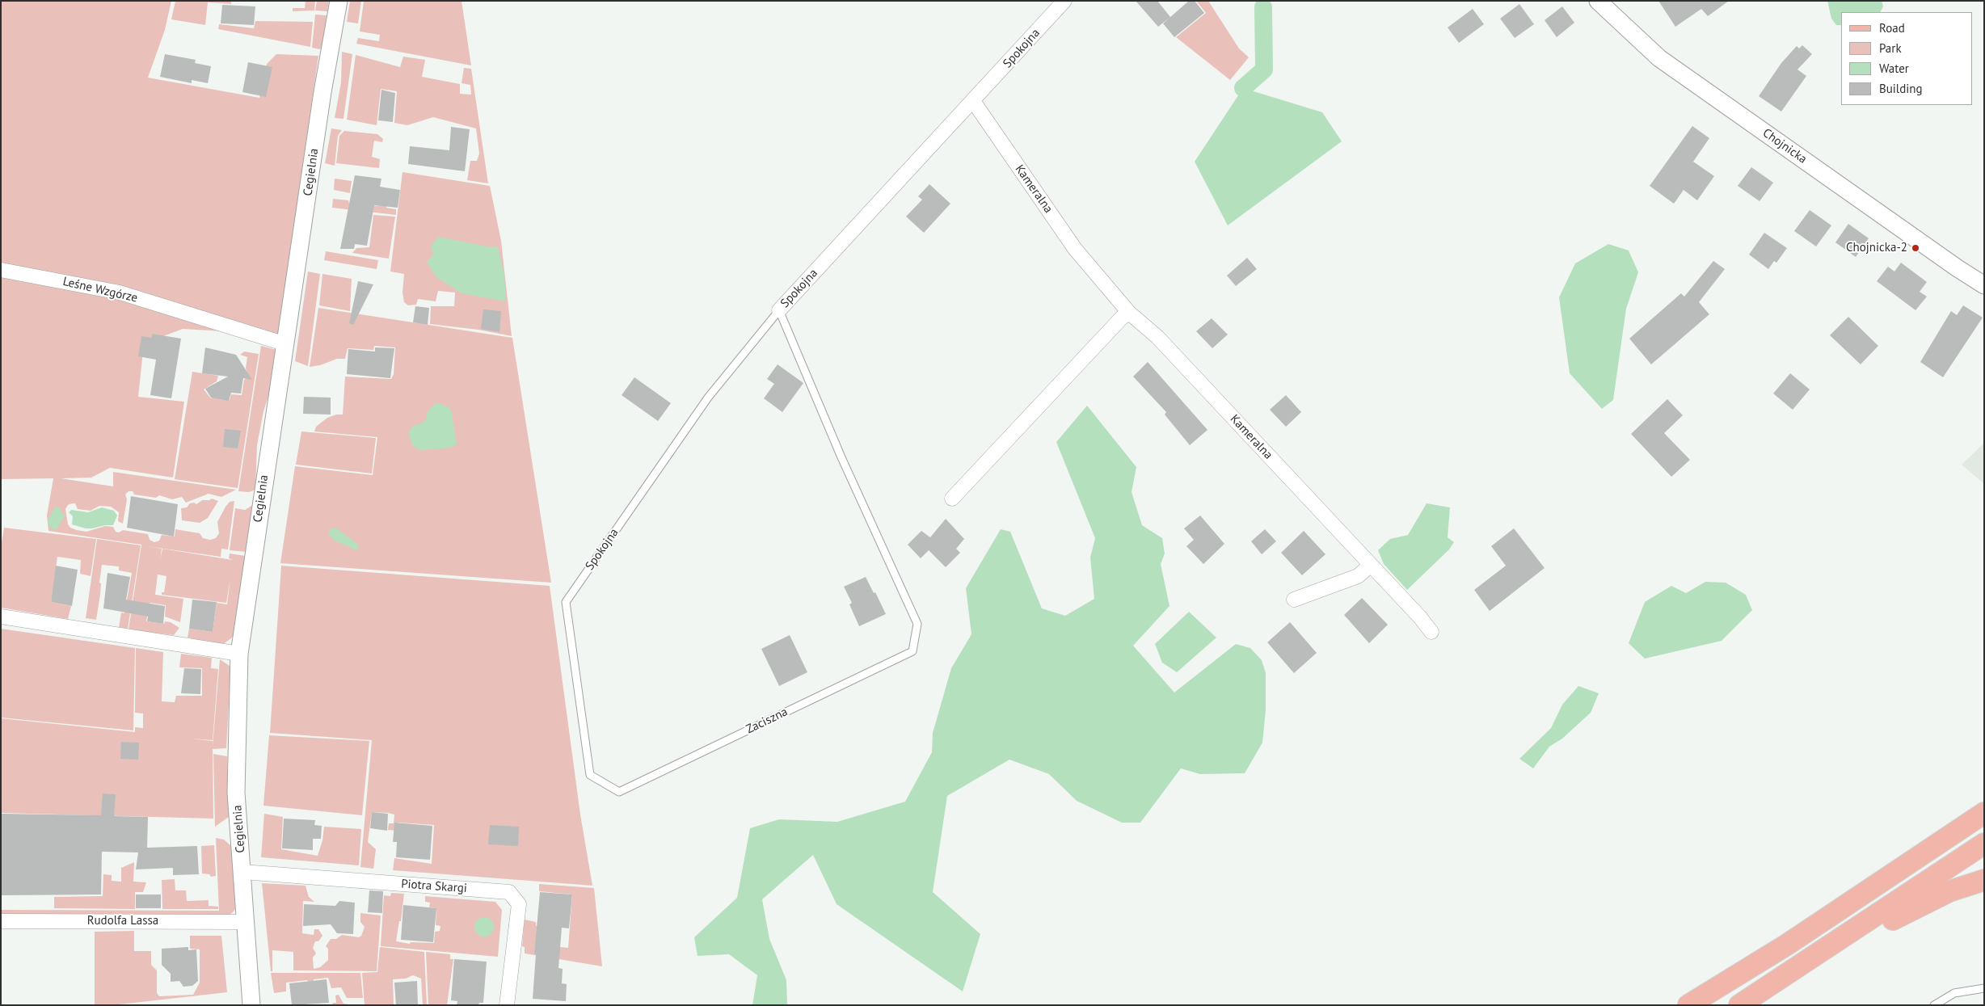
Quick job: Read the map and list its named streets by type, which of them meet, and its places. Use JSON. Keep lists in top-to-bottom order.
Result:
{
  "streets": {
    "street": [
      "Spokojna",
      "Chojnicka",
      "Cegielnia",
      "Kameralna",
      "Leśne Wzgórze",
      "Piotra Skargi",
      "Rudolfa Lassa"
    ],
    "lane": ["Zaciszna"]
  },
  "crossings": [
    ["Spokojna", "Kameralna"],
    ["Spokojna", "Zaciszna"],
    ["Cegielnia", "Leśne Wzgórze"],
    ["Cegielnia", "Piotra Skargi"],
    ["Cegielnia", "Rudolfa Lassa"]
  ],
  "places": ["Chojnicka-2"],
  "legend": [
    "Road",
    "Park",
    "Water",
    "Building"
  ]
}
